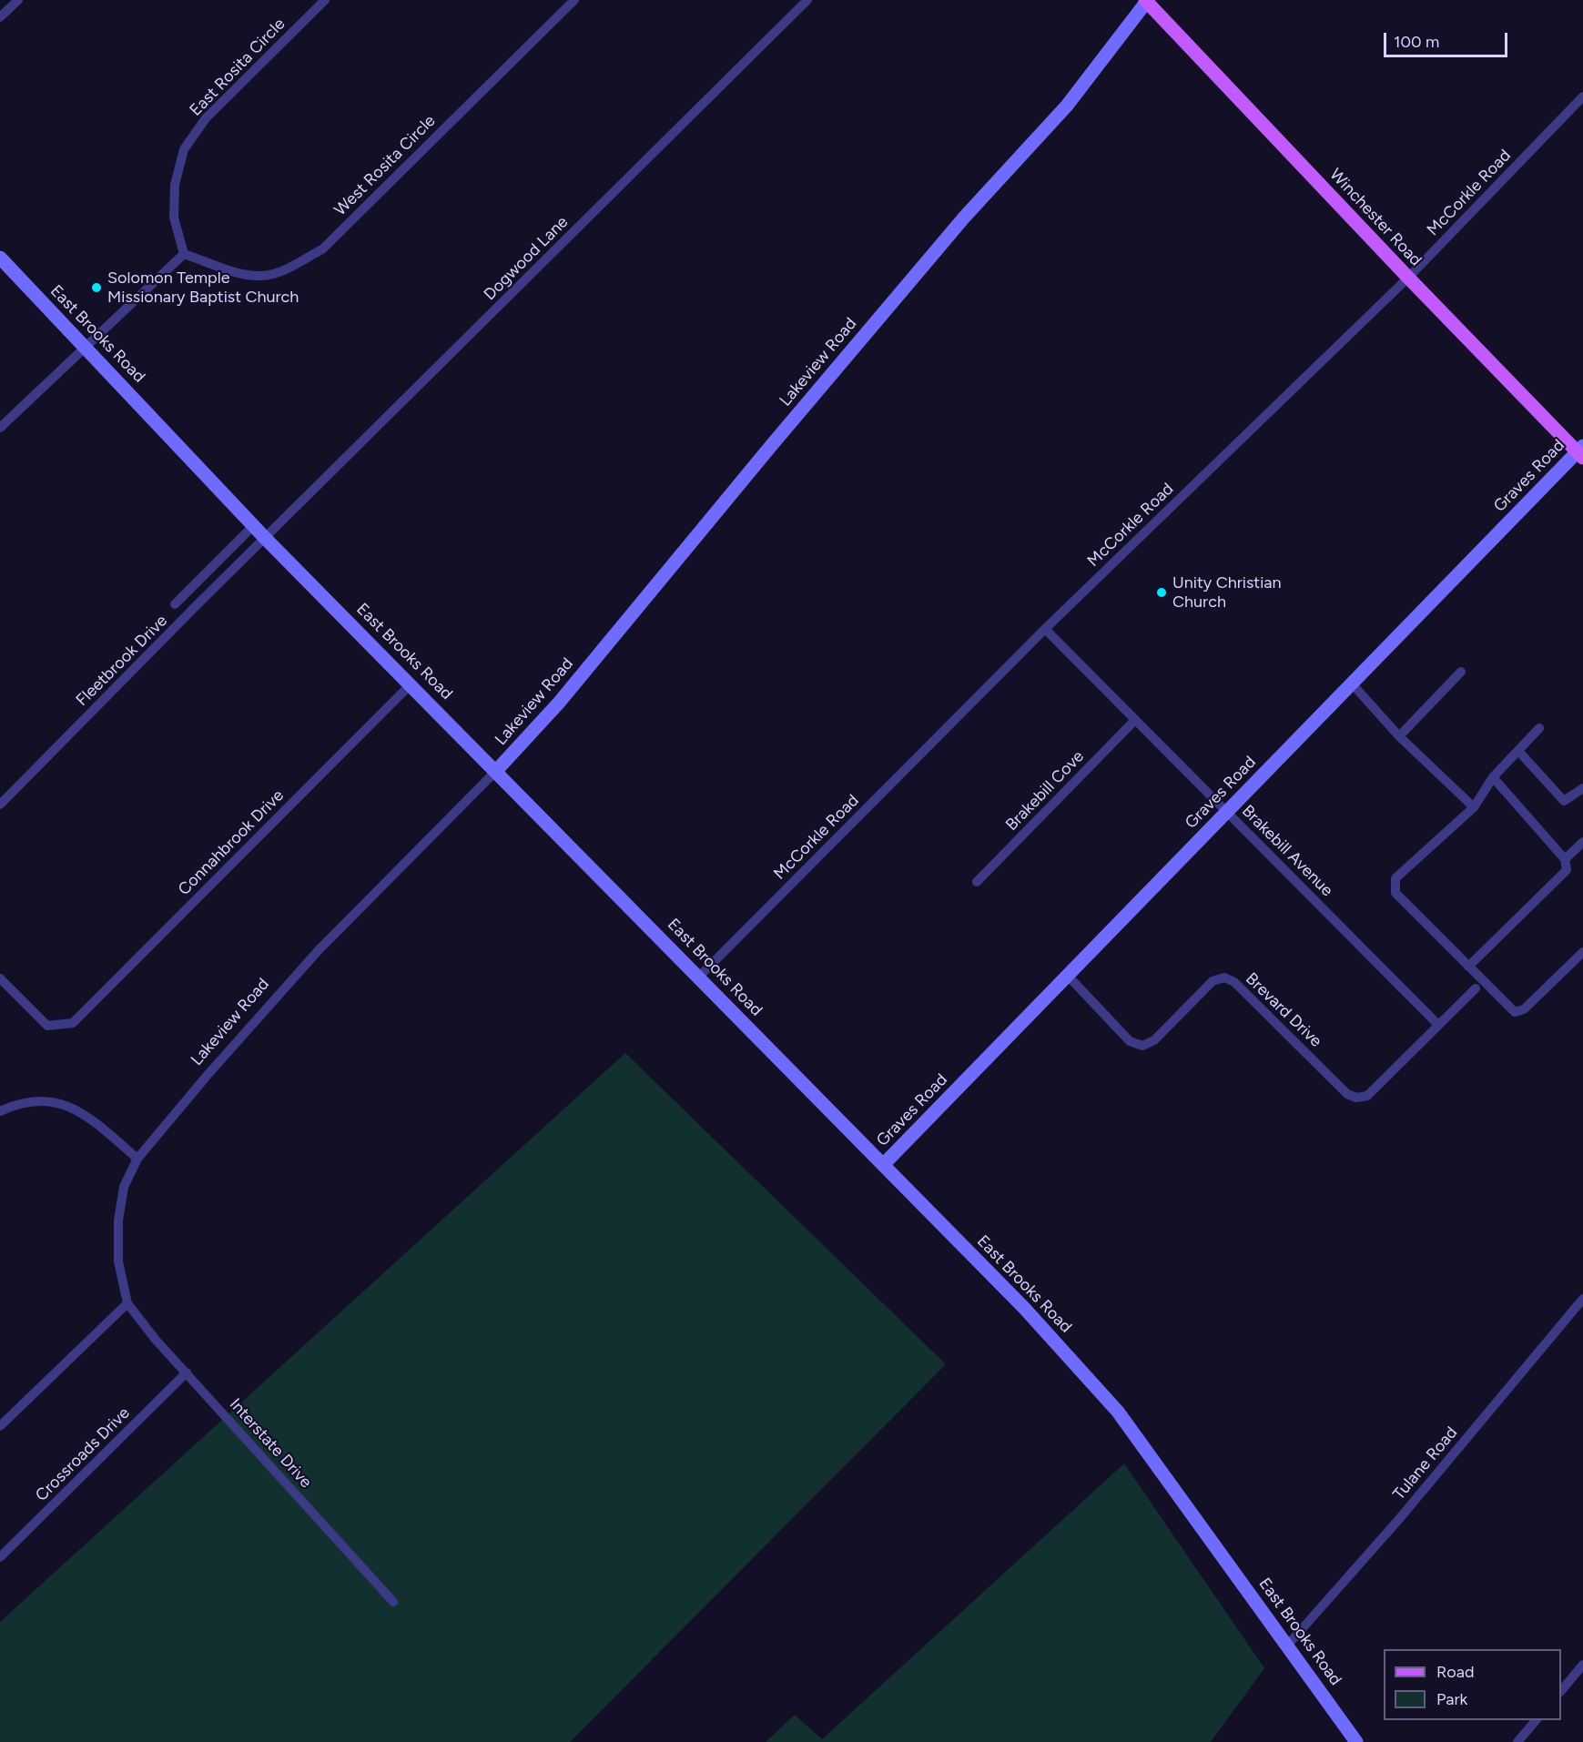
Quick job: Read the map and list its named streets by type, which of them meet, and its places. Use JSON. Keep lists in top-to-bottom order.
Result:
{
  "streets": {
    "main road": [
      "Winchester Road",
      "East Brooks Road",
      "Lakeview Road",
      "Graves Road"
    ],
    "street": [
      "East Rosita Circle",
      "West Rosita Circle",
      "McCorkle Road",
      "Dogwood Lane",
      "Fleetbrook Drive",
      "Brakebill Cove",
      "Connahbrook Drive",
      "Brakebill Avenue",
      "Brevard Drive",
      "Interstate Drive",
      "Crossroads Drive",
      "Tulane Road"
    ]
  },
  "crossings": [
    ["East Rosita Circle", "West Rosita Circle"],
    ["McCorkle Road", "Winchester Road"],
    ["McCorkle Road", "East Brooks Road"],
    ["McCorkle Road", "Brakebill Avenue"],
    ["Winchester Road", "Lakeview Road"],
    ["Winchester Road", "Graves Road"],
    ["Dogwood Lane", "East Brooks Road"],
    ["Dogwood Lane", "Fleetbrook Drive"],
    ["East Brooks Road", "Lakeview Road"],
    ["East Brooks Road", "Graves Road"],
    ["East Brooks Road", "Fleetbrook Drive"],
    ["East Brooks Road", "Connahbrook Drive"],
    ["East Brooks Road", "Tulane Road"],
    ["Lakeview Road", "Interstate Drive"],
    ["Graves Road", "Brakebill Avenue"],
    ["Graves Road", "Brevard Drive"],
    ["Brakebill Cove", "Brakebill Avenue"],
    ["Brakebill Avenue", "Brevard Drive"],
    ["Interstate Drive", "Crossroads Drive"]
  ],
  "places": ["Solomon Temple Missionary Baptist Church", "Unity Christian Church"],
  "legend": ["Road", "Park"],
  "scale_bar": "100 m"
}
